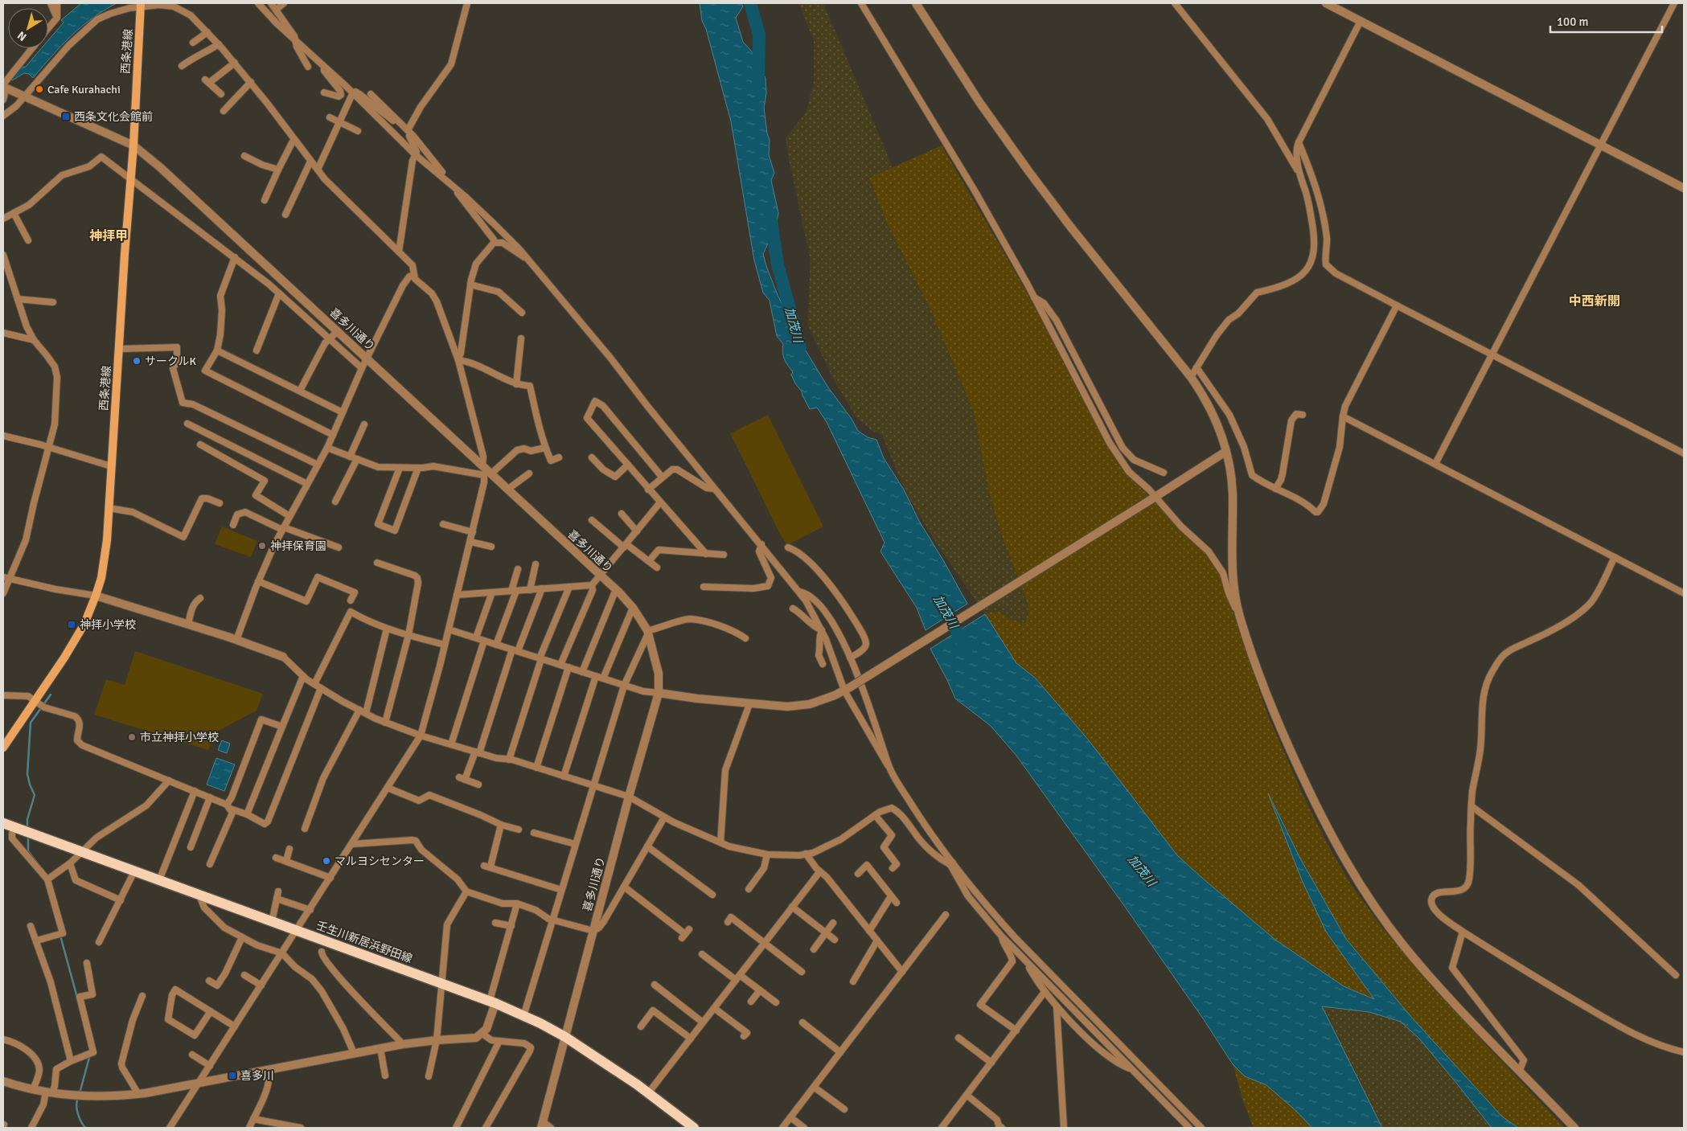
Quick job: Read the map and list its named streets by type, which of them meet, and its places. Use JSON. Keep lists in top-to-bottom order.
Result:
{
  "streets": {
    "main road": ["西条港線", "壬生川新居浜野田線"],
    "street": ["喜多川通り"]
  },
  "crossings": [
    ["西条港線", "喜多川通り"],
    ["喜多川通り", "壬生川新居浜野田線"]
  ],
  "districts": ["神拝甲", "中西新開"],
  "water": ["加茂川"],
  "places": {
    "other": [
      "Cafe Kurahachi",
      "サークルK",
      "神拝保育園",
      "市立神拝小学校",
      "マルヨシセンター"
    ],
    "transit": ["西条文化会館前", "神拝小学校", "喜多川"]
  },
  "scale_bar": "100 m",
  "north": "bottom left"
}
